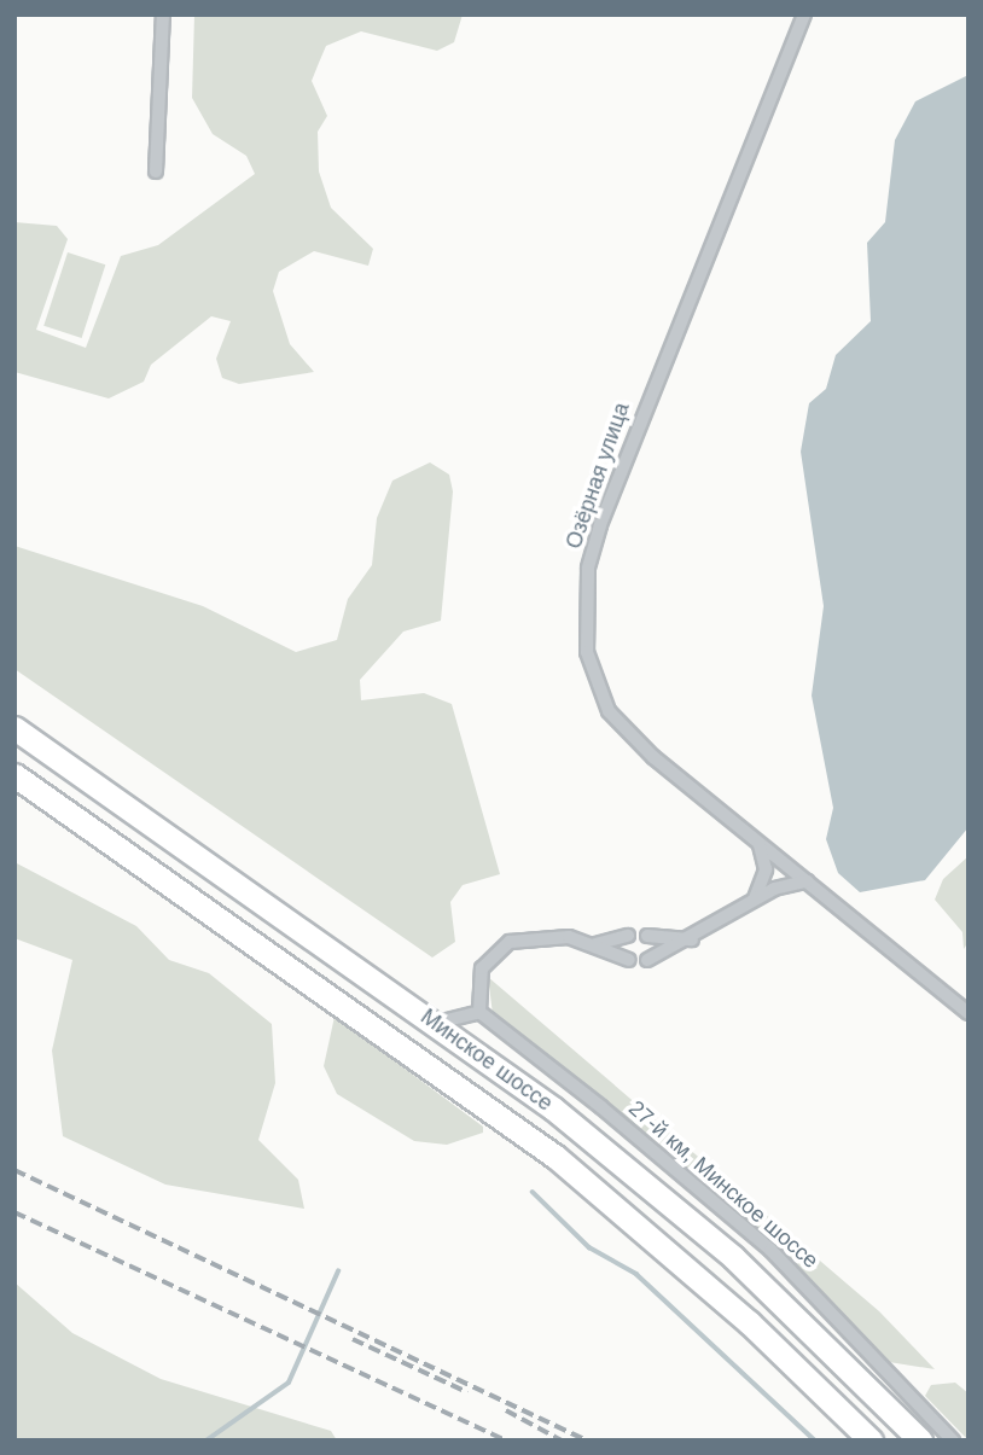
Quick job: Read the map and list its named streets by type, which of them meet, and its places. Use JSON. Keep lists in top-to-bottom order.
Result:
{
  "streets": {
    "highway": ["Минское шоссе"],
    "street": ["Озёрная улица", "27-й км, Минское шоссе"]
  }
}
